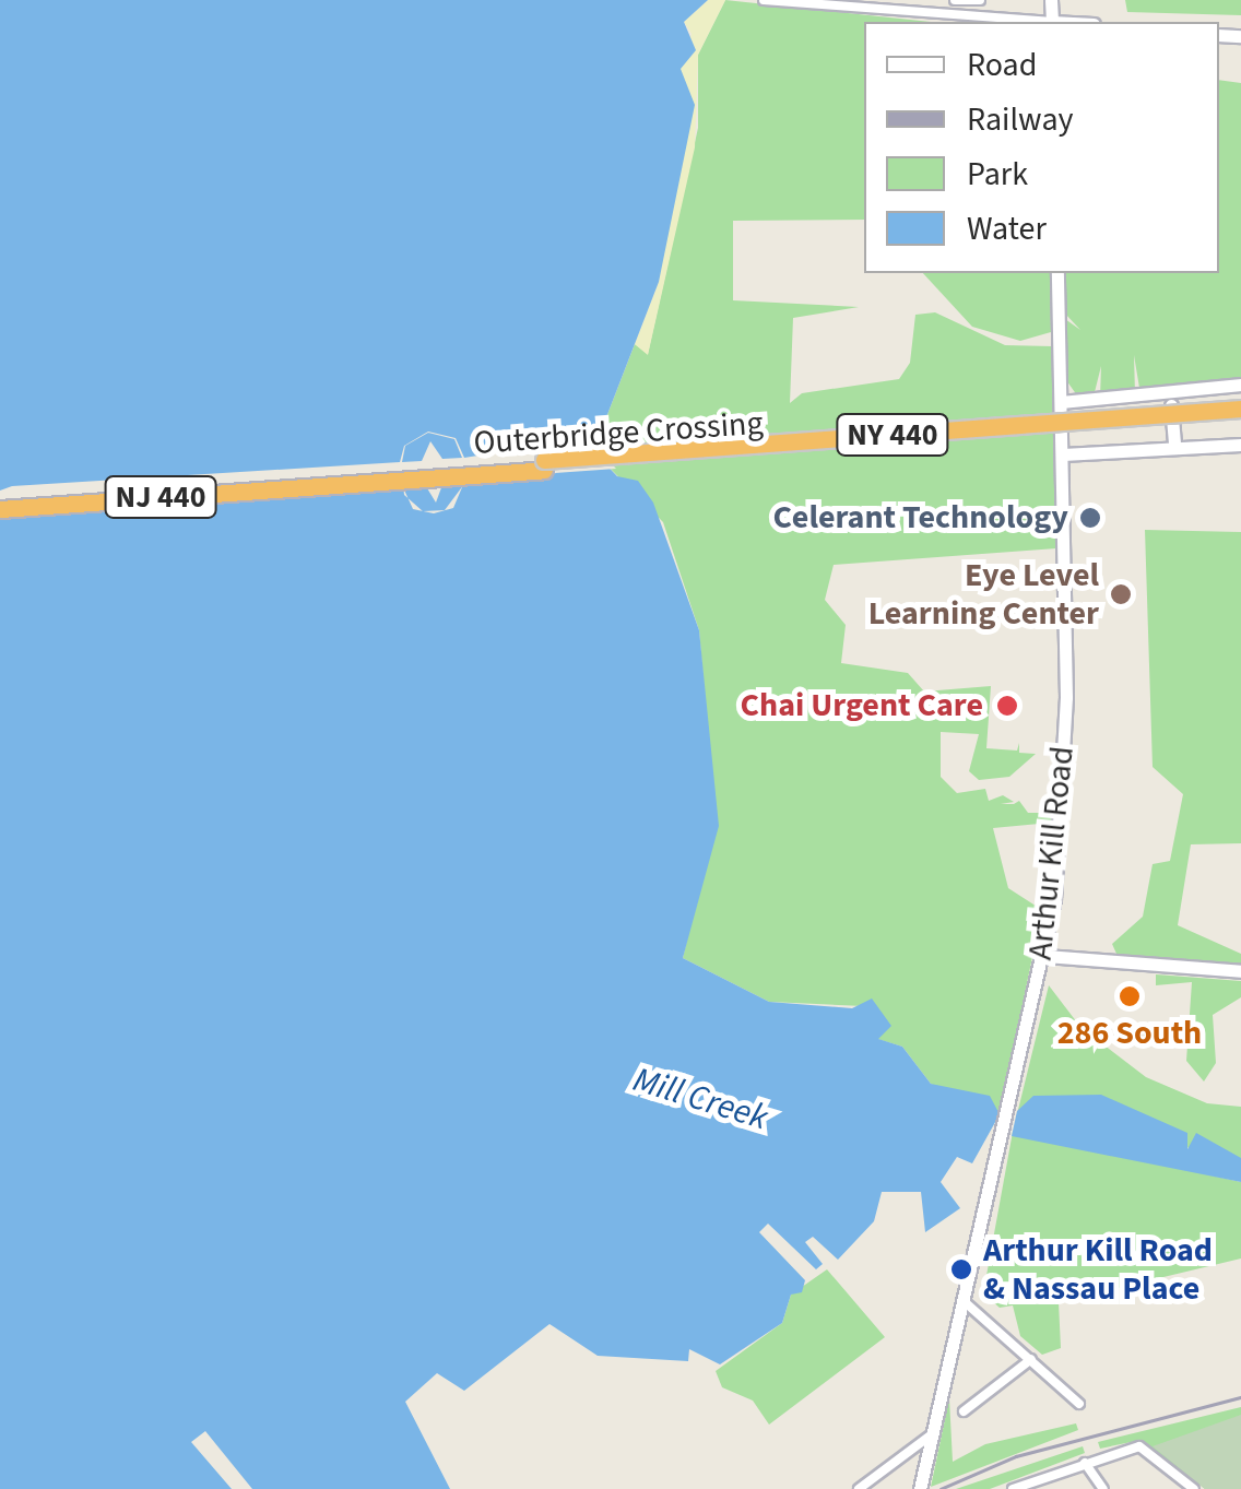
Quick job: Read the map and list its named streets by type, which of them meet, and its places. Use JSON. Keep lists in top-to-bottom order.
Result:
{
  "streets": {
    "highway": ["Outerbridge Crossing", "NY 440", "NJ 440"],
    "street": ["Arthur Kill Road"]
  },
  "water": ["Mill Creek"],
  "places": [
    "Celerant Technology",
    "Eye Level Learning Center",
    "Chai Urgent Care",
    "286 South",
    "Arthur Kill Road & Nassau Place"
  ],
  "legend": [
    "Road",
    "Railway",
    "Park",
    "Water"
  ]
}
